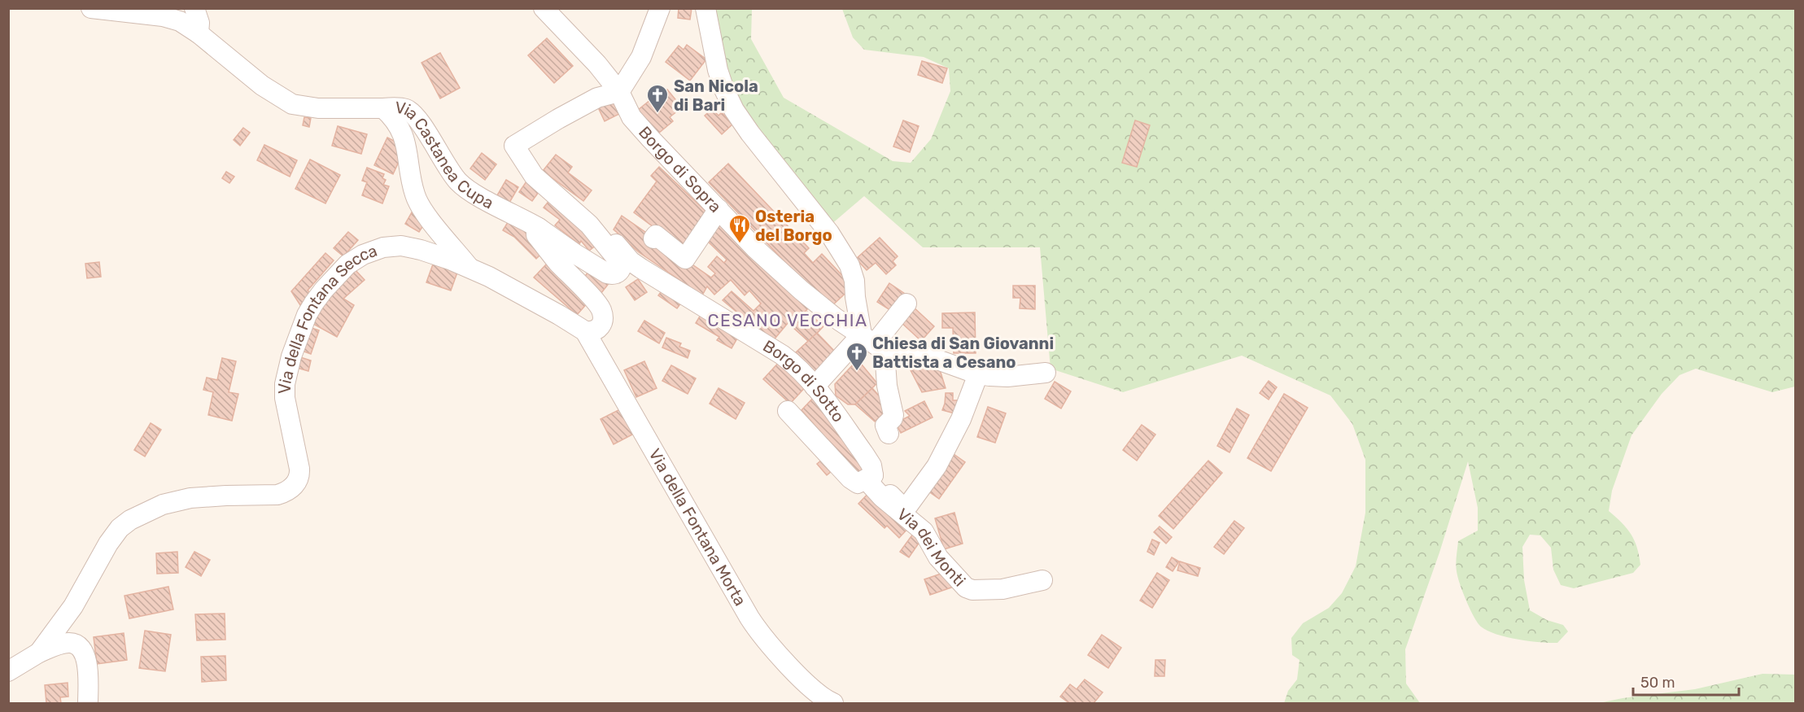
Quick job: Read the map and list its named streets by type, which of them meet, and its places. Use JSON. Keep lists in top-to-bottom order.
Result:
{
  "streets": {
    "street": [
      "Via Castanea Cupa",
      "Borgo di Sopra",
      "Via della Fontana Secca",
      "Borgo di Sotto",
      "Via della Fontana Morta",
      "Via dei Monti"
    ]
  },
  "crossings": [
    ["Via Castanea Cupa", "Borgo di Sotto"],
    ["Borgo di Sopra", "Borgo di Sotto"],
    ["Via della Fontana Secca", "Via della Fontana Morta"],
    ["Borgo di Sotto", "Via dei Monti"]
  ],
  "districts": ["CESANO VECCHIA"],
  "places": {
    "church": ["San Nicola di Bari", "Chiesa di San Giovanni Battista a Cesano"],
    "restaurant": ["Osteria del Borgo"]
  },
  "scale_bar": "50 m"
}
